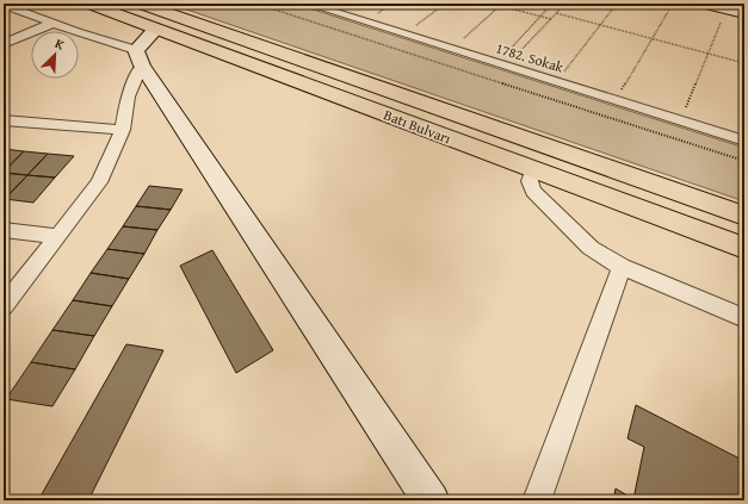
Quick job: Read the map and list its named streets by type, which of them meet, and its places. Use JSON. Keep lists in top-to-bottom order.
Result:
{
  "streets": {
    "main road": ["Batı Bulvarı"],
    "street": ["1782. Sokak"]
  },
  "north": "top right"
}
